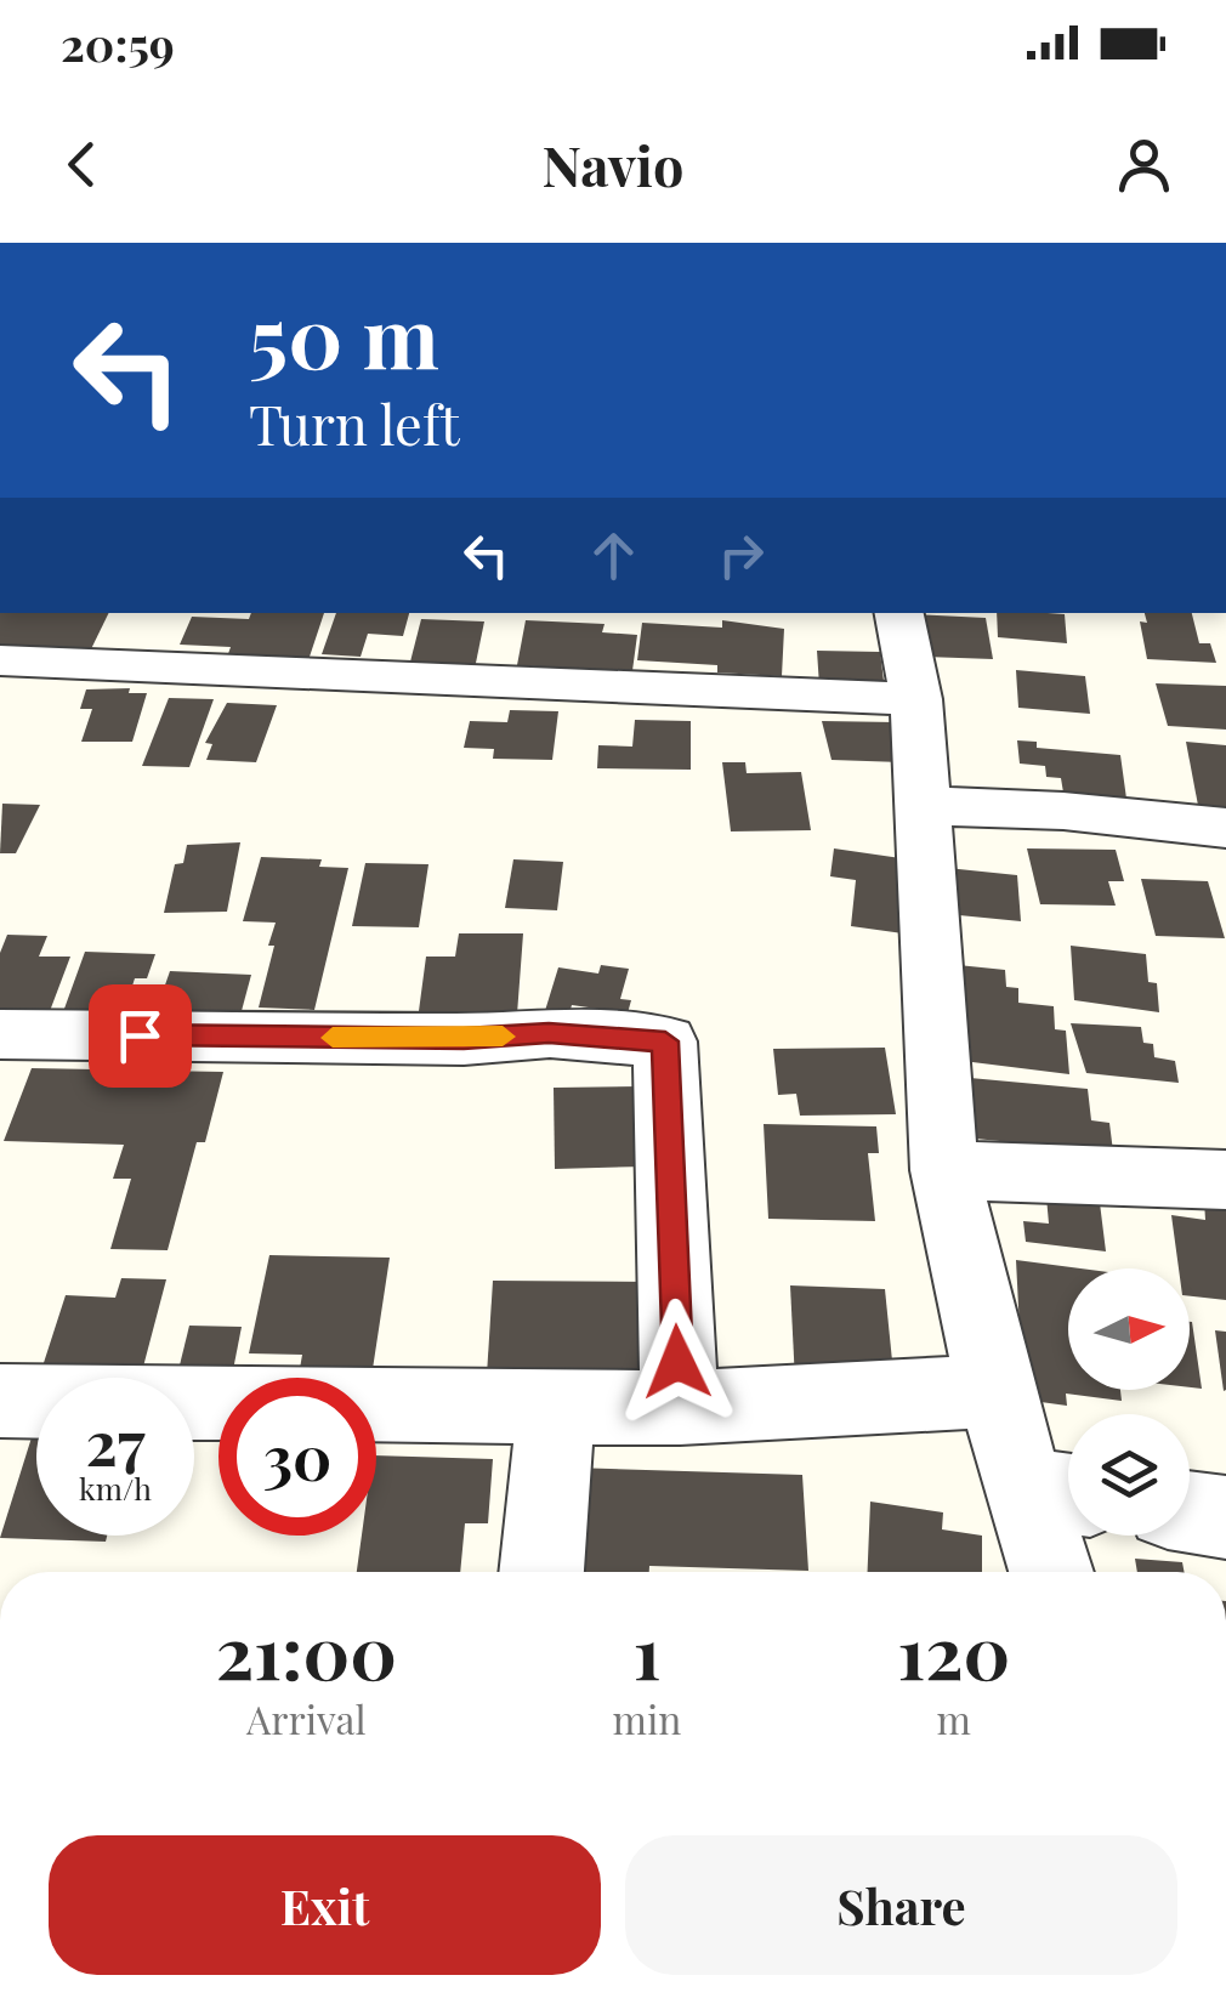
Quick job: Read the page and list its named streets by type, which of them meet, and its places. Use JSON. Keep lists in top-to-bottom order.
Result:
{
  "north": "right",
  "page": {
    "status": "20:59",
    "header": "Navio",
    "turn": ["50 m", "Turn left"],
    "speed": "27 km/h",
    "limit": "30",
    "eta": [
      "21:00",
      "Arrival",
      "1",
      "min",
      "120",
      "m"
    ],
    "buttons": ["Exit", "Share"]
  }
}
